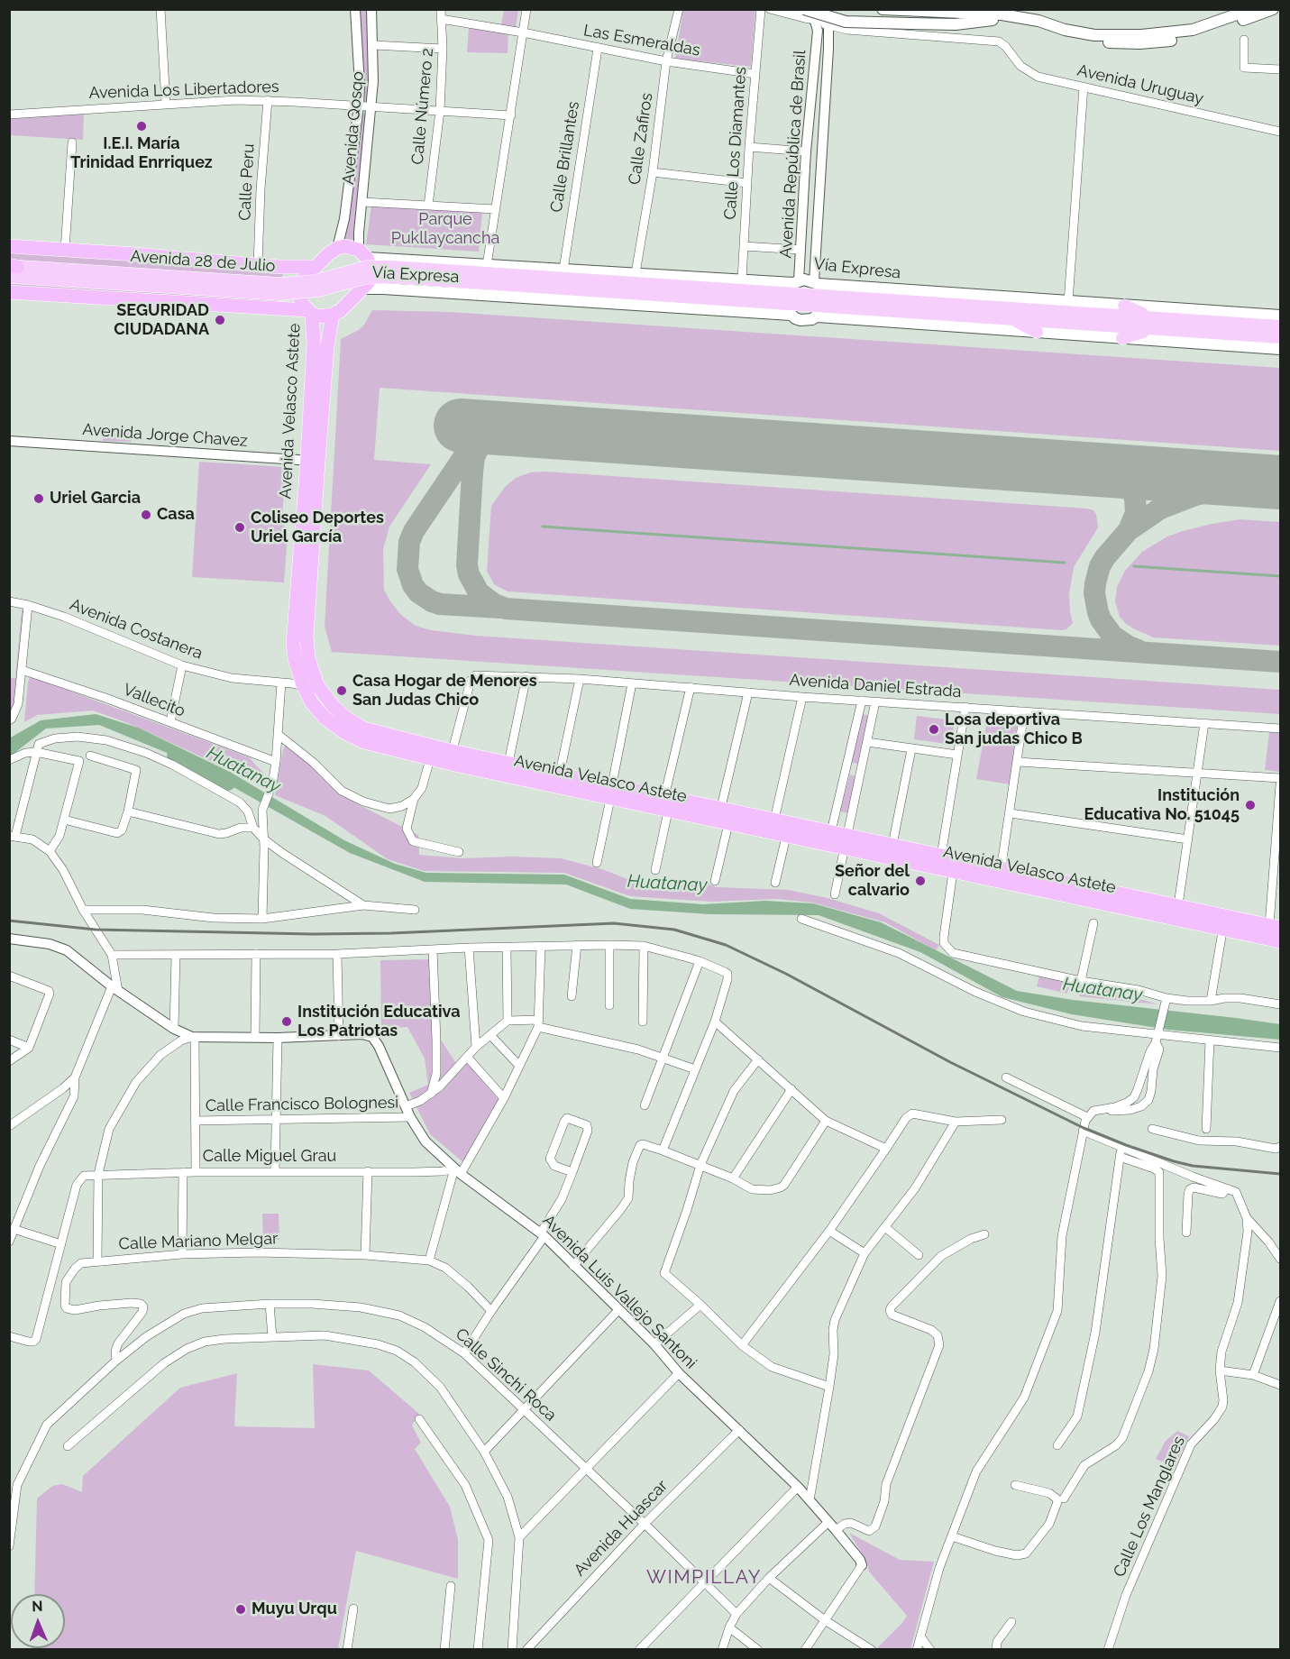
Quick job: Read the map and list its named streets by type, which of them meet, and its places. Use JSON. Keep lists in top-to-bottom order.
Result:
{
  "streets": {
    "highway": ["Avenida Velasco Astete"],
    "main road": ["Avenida 28 de Julio", "Vía Expresa"],
    "street": [
      "Las Esmeraldas",
      "Avenida Uruguay",
      "Avenida Los Libertadores",
      "Calle Número 2",
      "Avenida Qosqo",
      "Calle Zafiros",
      "Calle Los Diamantes",
      "Avenida República de Brasil",
      "Calle Brillantes",
      "Calle Peru",
      "Avenida Jorge Chavez",
      "Avenida Costanera",
      "Avenida Daniel Estrada",
      "Vallecito",
      "Calle Francisco Bolognesi",
      "Calle Miguel Grau",
      "Calle Mariano Melgar",
      "Avenida Luis Vallejo Santoni",
      "Calle Sinchi Roca",
      "Calle Los Manglares",
      "Avenida Huascar"
    ]
  },
  "crossings": [
    ["Las Esmeraldas", "Calle Número 2"],
    ["Las Esmeraldas", "Calle Zafiros"],
    ["Las Esmeraldas", "Calle Los Diamantes"],
    ["Las Esmeraldas", "Calle Brillantes"],
    ["Avenida Los Libertadores", "Calle Número 2"],
    ["Avenida Los Libertadores", "Avenida Qosqo"],
    ["Avenida Los Libertadores", "Calle Peru"],
    ["Avenida Qosqo", "Vía Expresa"],
    ["Avenida Qosqo", "Avenida Velasco Astete"],
    ["Calle Zafiros", "Vía Expresa"],
    ["Calle Los Diamantes", "Vía Expresa"],
    ["Avenida República de Brasil", "Vía Expresa"],
    ["Calle Brillantes", "Vía Expresa"],
    ["Avenida 28 de Julio", "Vía Expresa"],
    ["Vía Expresa", "Avenida Velasco Astete"],
    ["Avenida Velasco Astete", "Avenida Jorge Chavez"],
    ["Avenida Velasco Astete", "Avenida Costanera"],
    ["Avenida Velasco Astete", "Avenida Daniel Estrada"],
    ["Calle Francisco Bolognesi", "Avenida Luis Vallejo Santoni"],
    ["Calle Miguel Grau", "Avenida Luis Vallejo Santoni"],
    ["Calle Mariano Melgar", "Calle Sinchi Roca"],
    ["Avenida Luis Vallejo Santoni", "Avenida Huascar"],
    ["Calle Sinchi Roca", "Avenida Huascar"]
  ],
  "districts": ["WIMPILLAY"],
  "water": ["Huatanay"],
  "parks": ["Parque Pukllaycancha"],
  "places": [
    "I.E.I. María Trinidad Enrriquez",
    "SEGURIDAD CIUDADANA",
    "Uriel Garcia",
    "Casa",
    "Coliseo Deportes Uriel García",
    "Casa Hogar de Menores San Judas Chico",
    "Losa deportiva San judas Chico B",
    "Institución Educativa No. 51045",
    "Señor del calvario",
    "Institución Educativa Los Patriotas",
    "Muyu Urqu"
  ],
  "north": "top"
}
